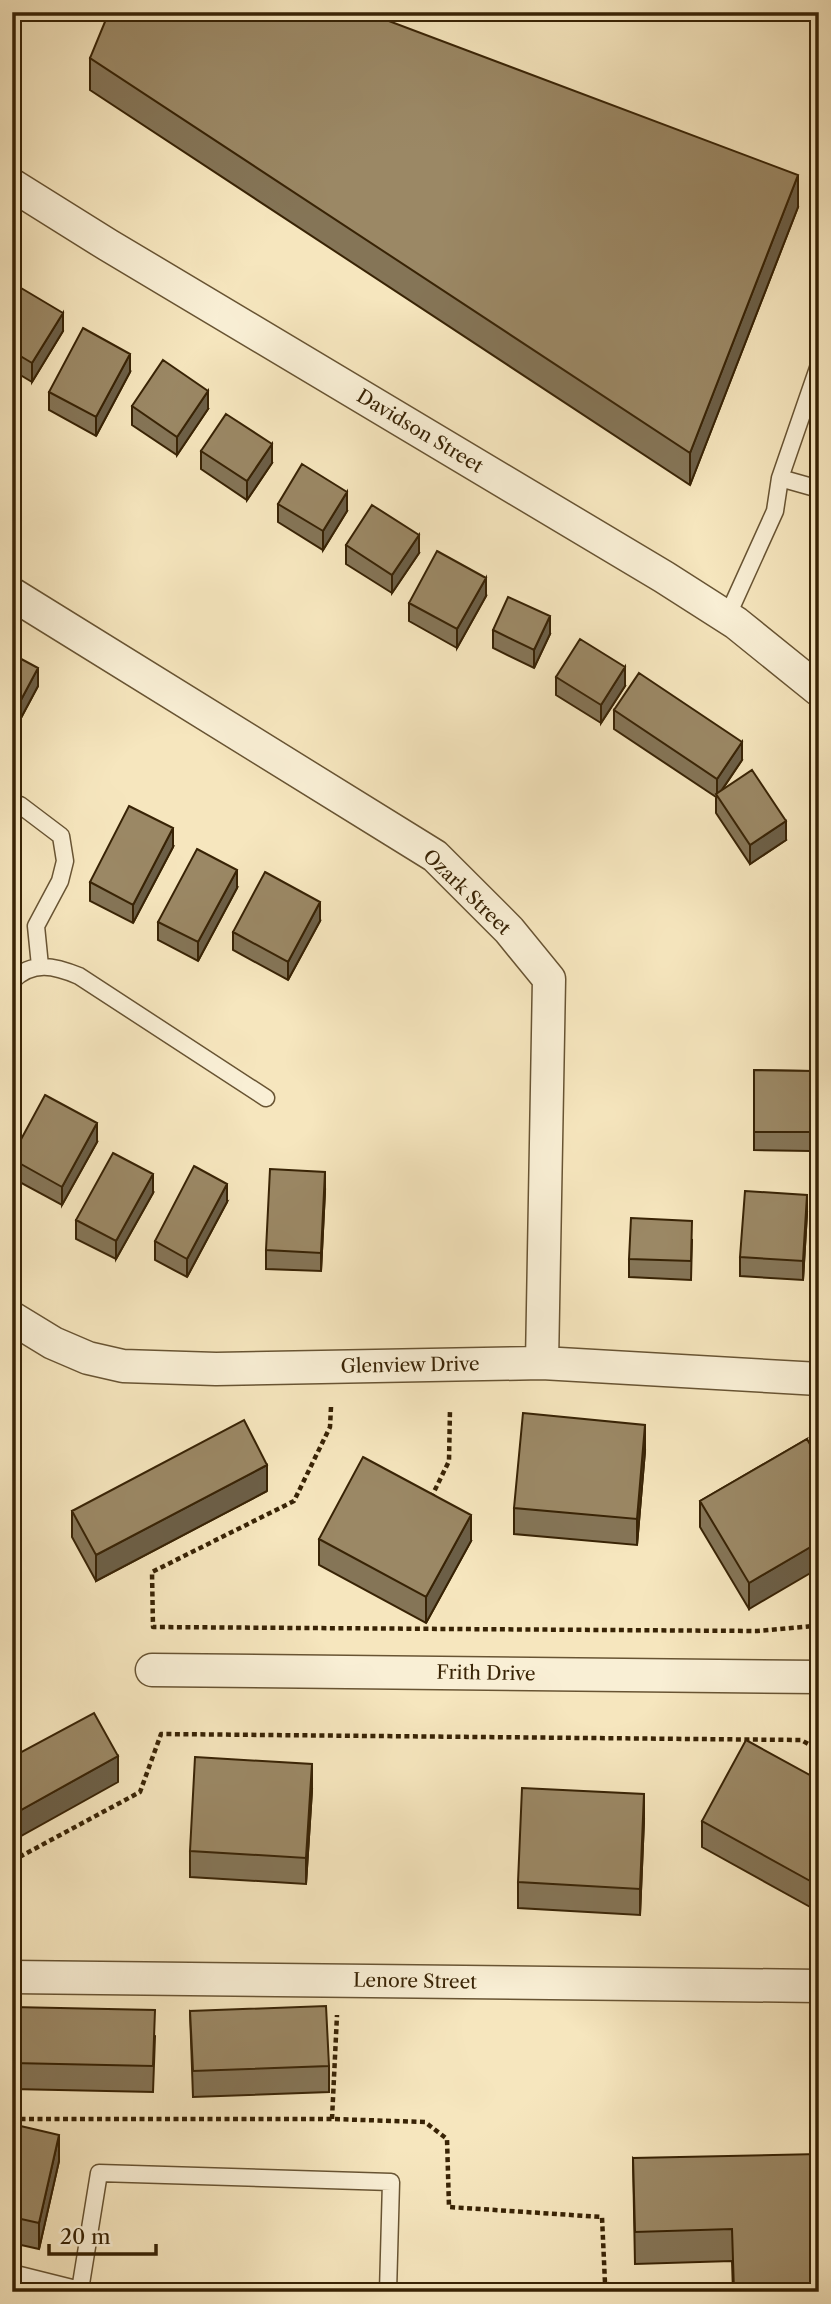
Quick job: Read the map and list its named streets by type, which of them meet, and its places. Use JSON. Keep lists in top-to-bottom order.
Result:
{
  "streets": {
    "street": [
      "Davidson Street",
      "Ozark Street",
      "Glenview Drive",
      "Frith Drive",
      "Lenore Street"
    ]
  },
  "crossings": [
    ["Ozark Street", "Glenview Drive"]
  ],
  "scale_bar": "20 m"
}
